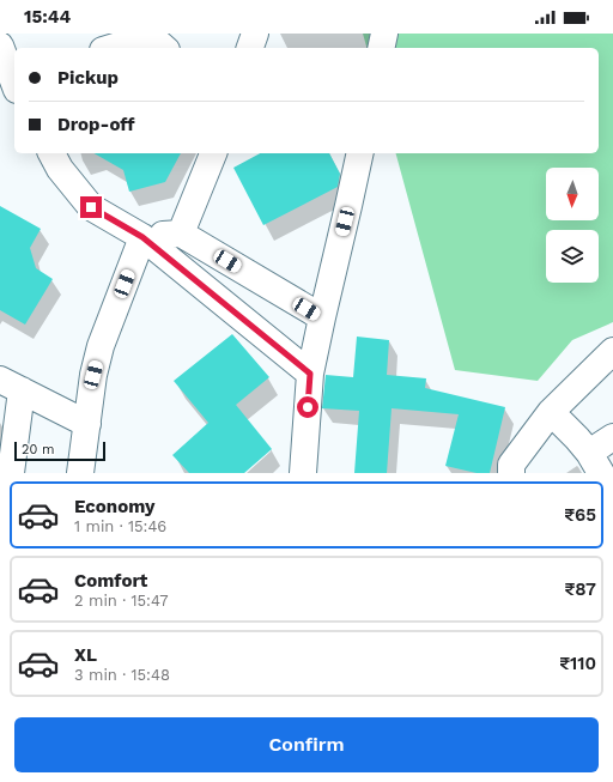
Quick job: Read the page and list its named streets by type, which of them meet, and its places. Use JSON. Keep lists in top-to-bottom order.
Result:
{
  "scale_bar": "20 m",
  "north": "bottom",
  "page": {
    "status": "15:44",
    "banner": ["Pickup", "Drop-off"],
    "scale": "20 m",
    "list": [
      {
        "name": "Economy",
        "note": "1 min · 15:46",
        "value": "₹65"
      },
      {
        "name": "Comfort",
        "note": "2 min · 15:47",
        "value": "₹87"
      },
      {
        "name": "XL",
        "note": "3 min · 15:48",
        "value": "₹110"
      }
    ],
    "buttons": "Confirm"
  }
}
